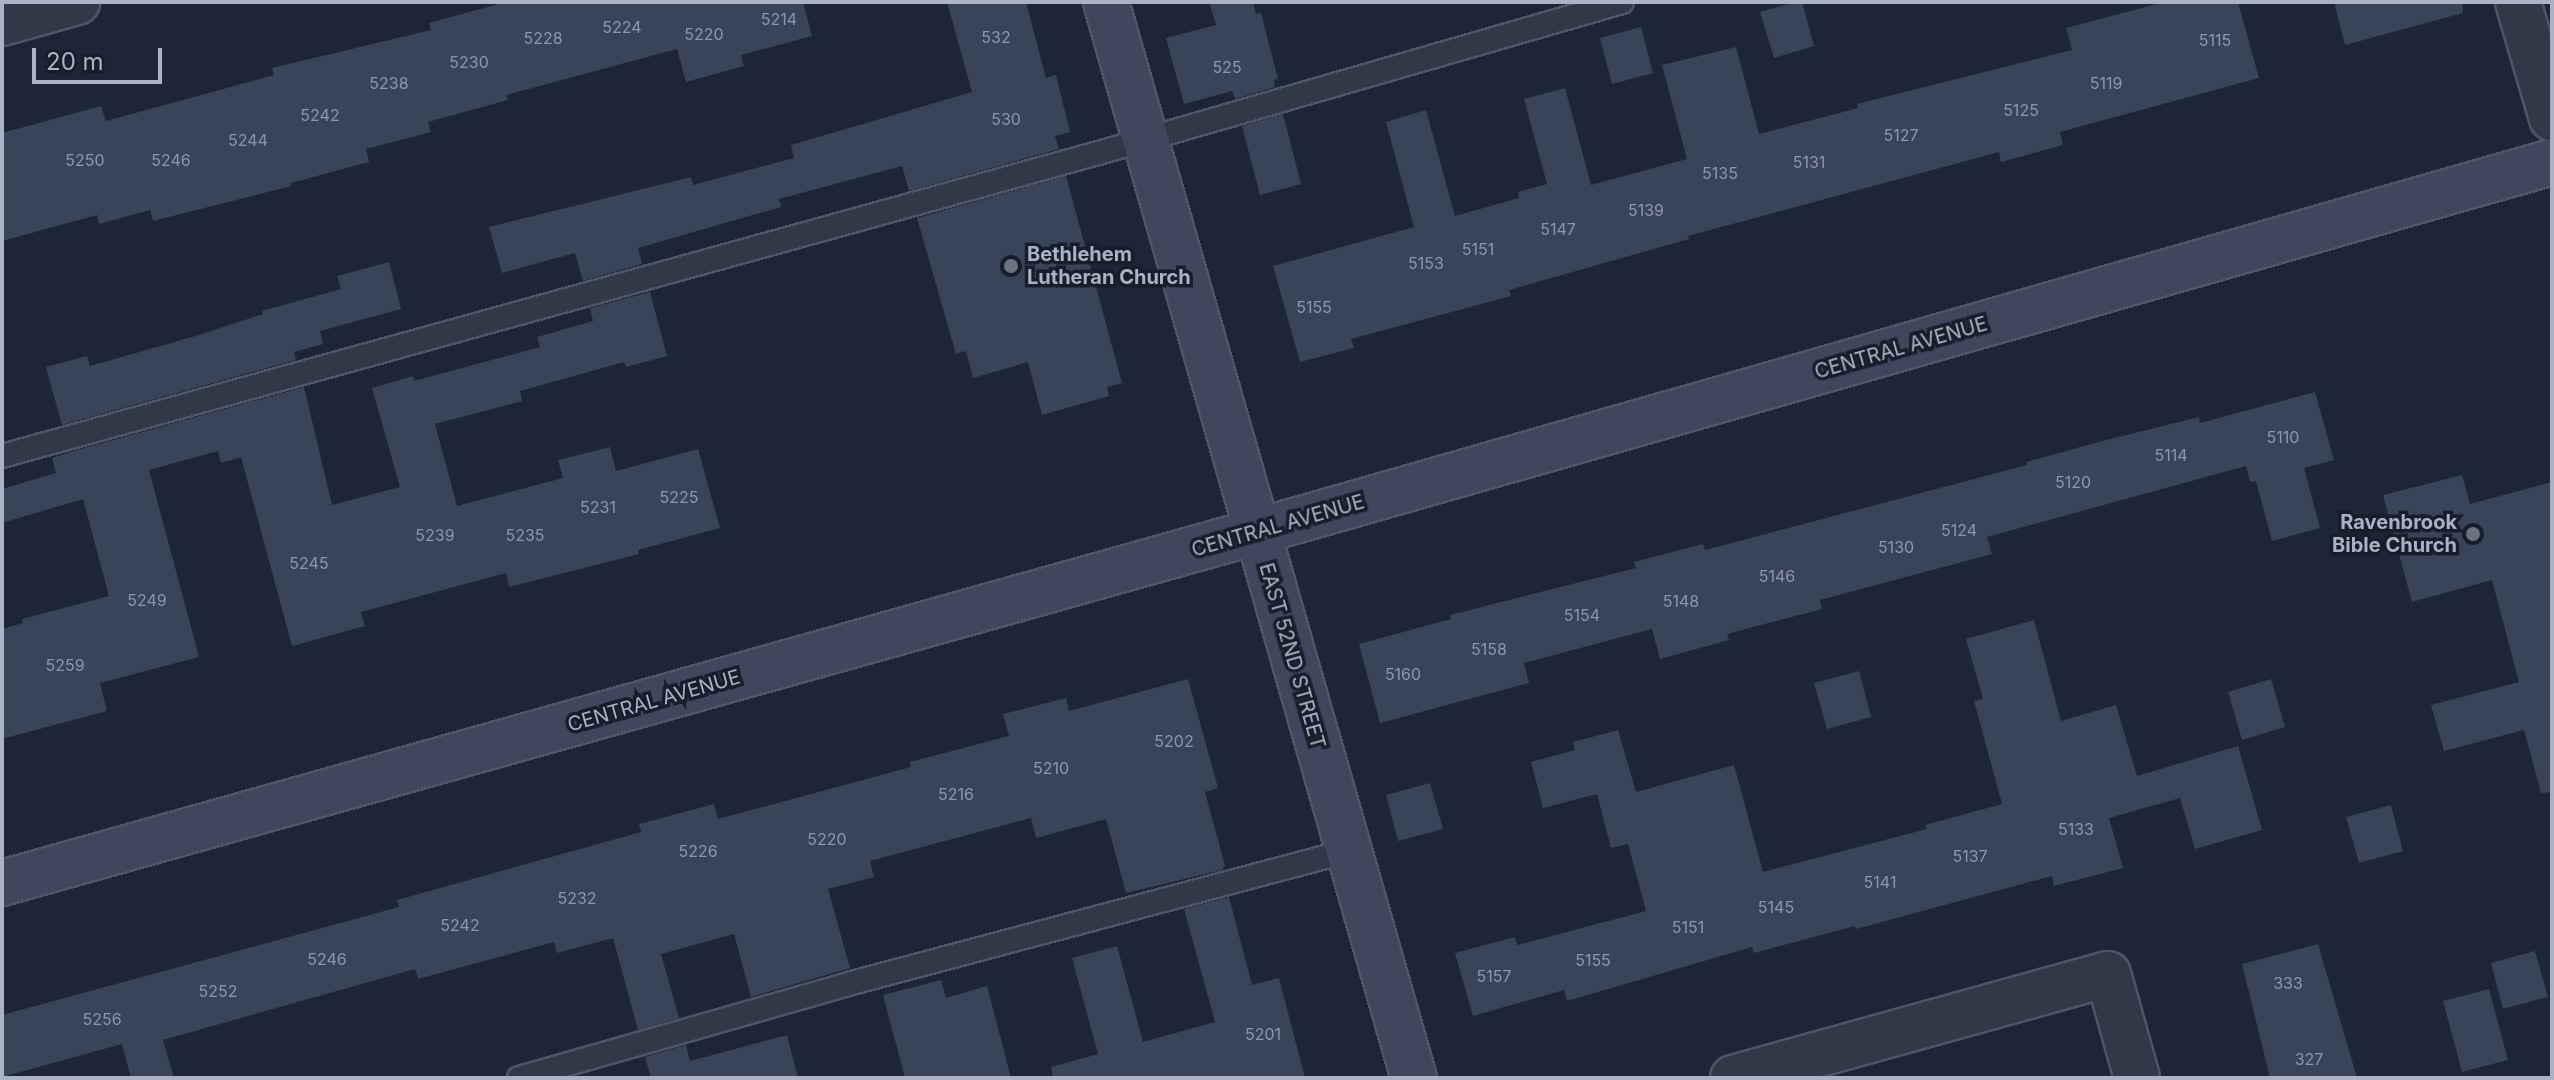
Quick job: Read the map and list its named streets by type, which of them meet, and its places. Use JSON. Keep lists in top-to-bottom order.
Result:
{
  "streets": {
    "main road": ["CENTRAL AVENUE", "EAST 52ND STREET"]
  },
  "crossings": [
    ["CENTRAL AVENUE", "EAST 52ND STREET"]
  ],
  "places": ["Bethlehem Lutheran Church", "Ravenbrook Bible Church"],
  "house_numbers": [
    "5214",
    "5224",
    "5220",
    "532",
    "5228",
    "5115",
    "5230",
    "525",
    "5238",
    "5119",
    "5125",
    "5242",
    "530",
    "5127",
    "5244",
    "5250",
    "5246",
    "5131",
    "5135",
    "5139",
    "5147",
    "5151",
    "5153",
    "5155",
    "5110",
    "5114",
    "5120",
    "5225",
    "5231",
    "5124",
    "5239",
    "5235",
    "5130",
    "5245",
    "5146",
    "5249",
    "5148",
    "5154",
    "5158",
    "5259",
    "5160",
    "5202",
    "5210",
    "5216",
    "5133",
    "5220",
    "5226",
    "5137",
    "5141",
    "5232",
    "5145",
    "5242",
    "5151",
    "5246",
    "5155",
    "5157",
    "333",
    "5252",
    "5256",
    "5201",
    "327"
  ],
  "scale_bar": "20 m"
}
